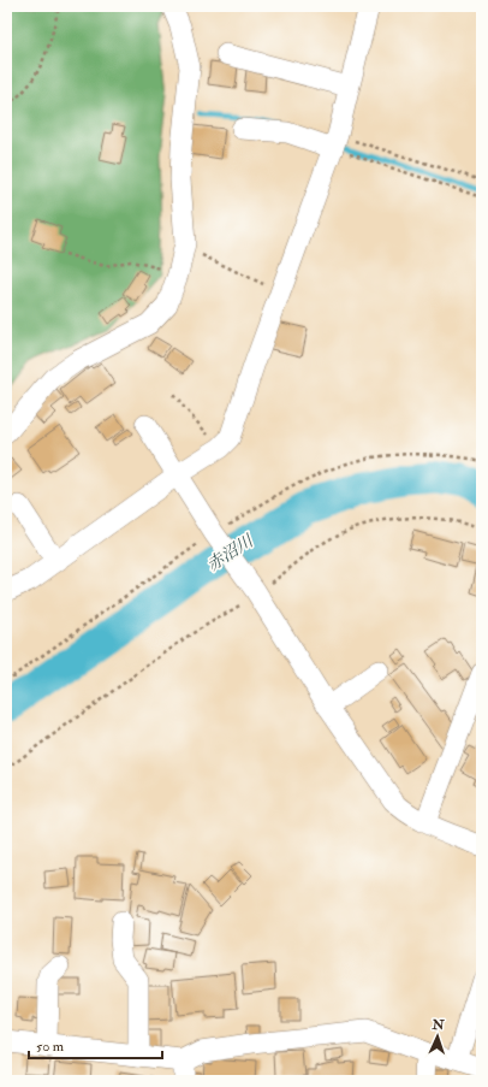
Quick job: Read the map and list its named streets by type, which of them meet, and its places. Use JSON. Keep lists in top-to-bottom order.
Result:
{
  "water": ["赤沼川"],
  "scale_bar": "50 m",
  "north": "top"
}
